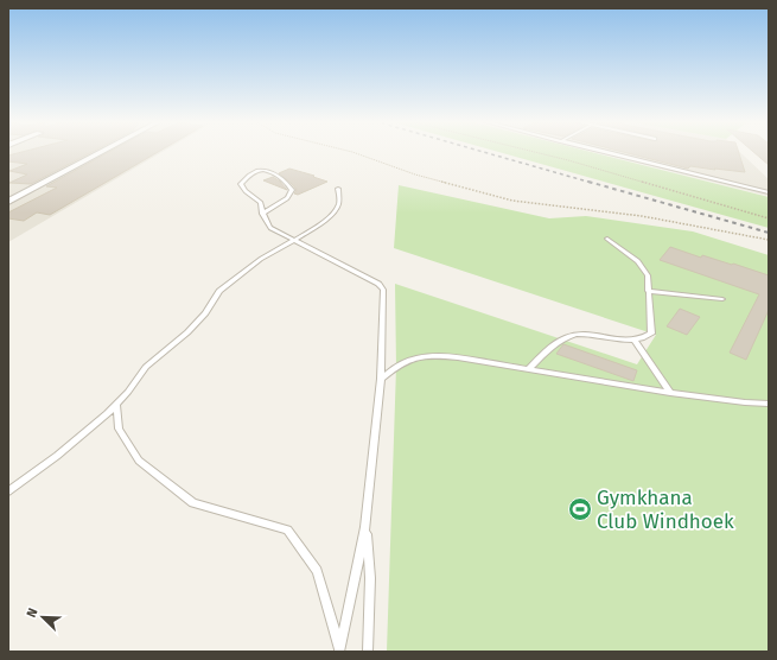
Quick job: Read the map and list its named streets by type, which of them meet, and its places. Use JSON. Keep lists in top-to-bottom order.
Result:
{
  "places": {
    "sports": ["Gymkhana Club Windhoek"]
  },
  "north": "top left"
}
